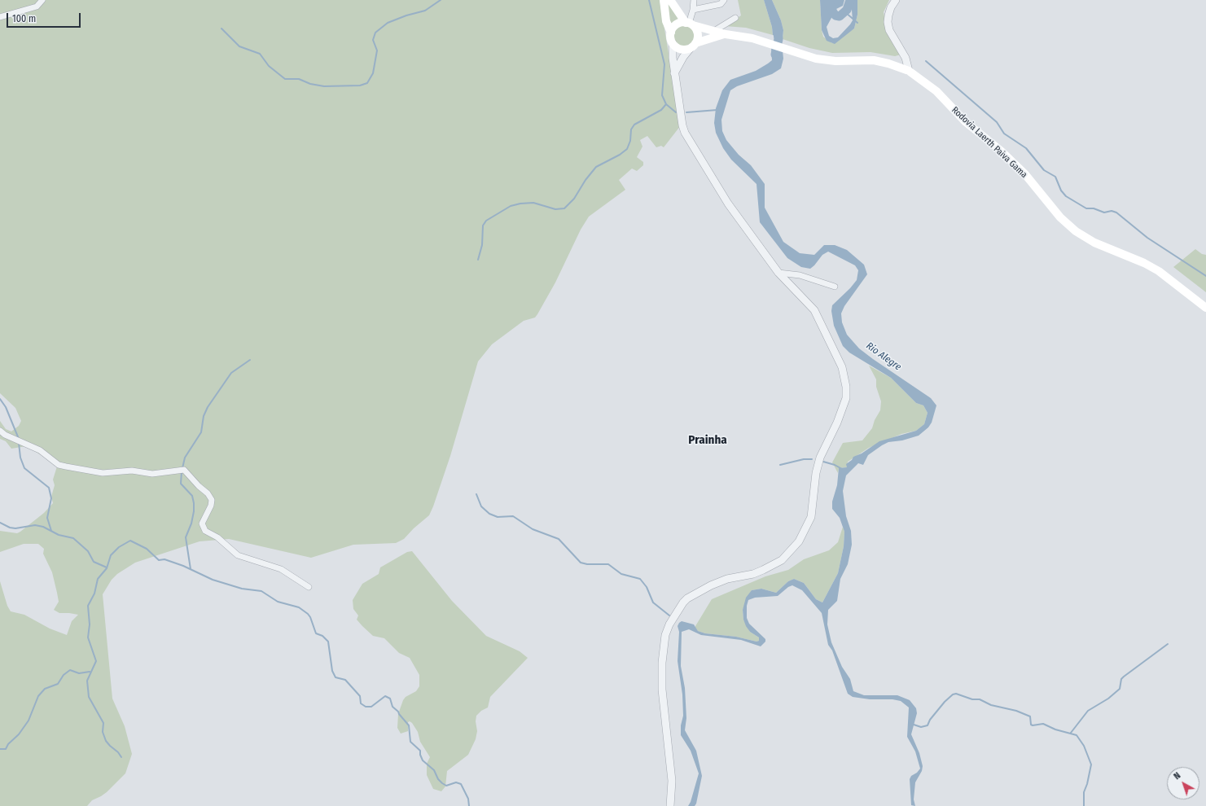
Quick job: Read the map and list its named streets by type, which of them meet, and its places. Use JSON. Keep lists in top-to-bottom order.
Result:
{
  "streets": {
    "main road": ["Rodovia Laerth Paiva Gama"]
  },
  "districts": ["Prainha"],
  "water": ["Rio Alegre"],
  "scale_bar": "100 m",
  "north": "top left"
}
